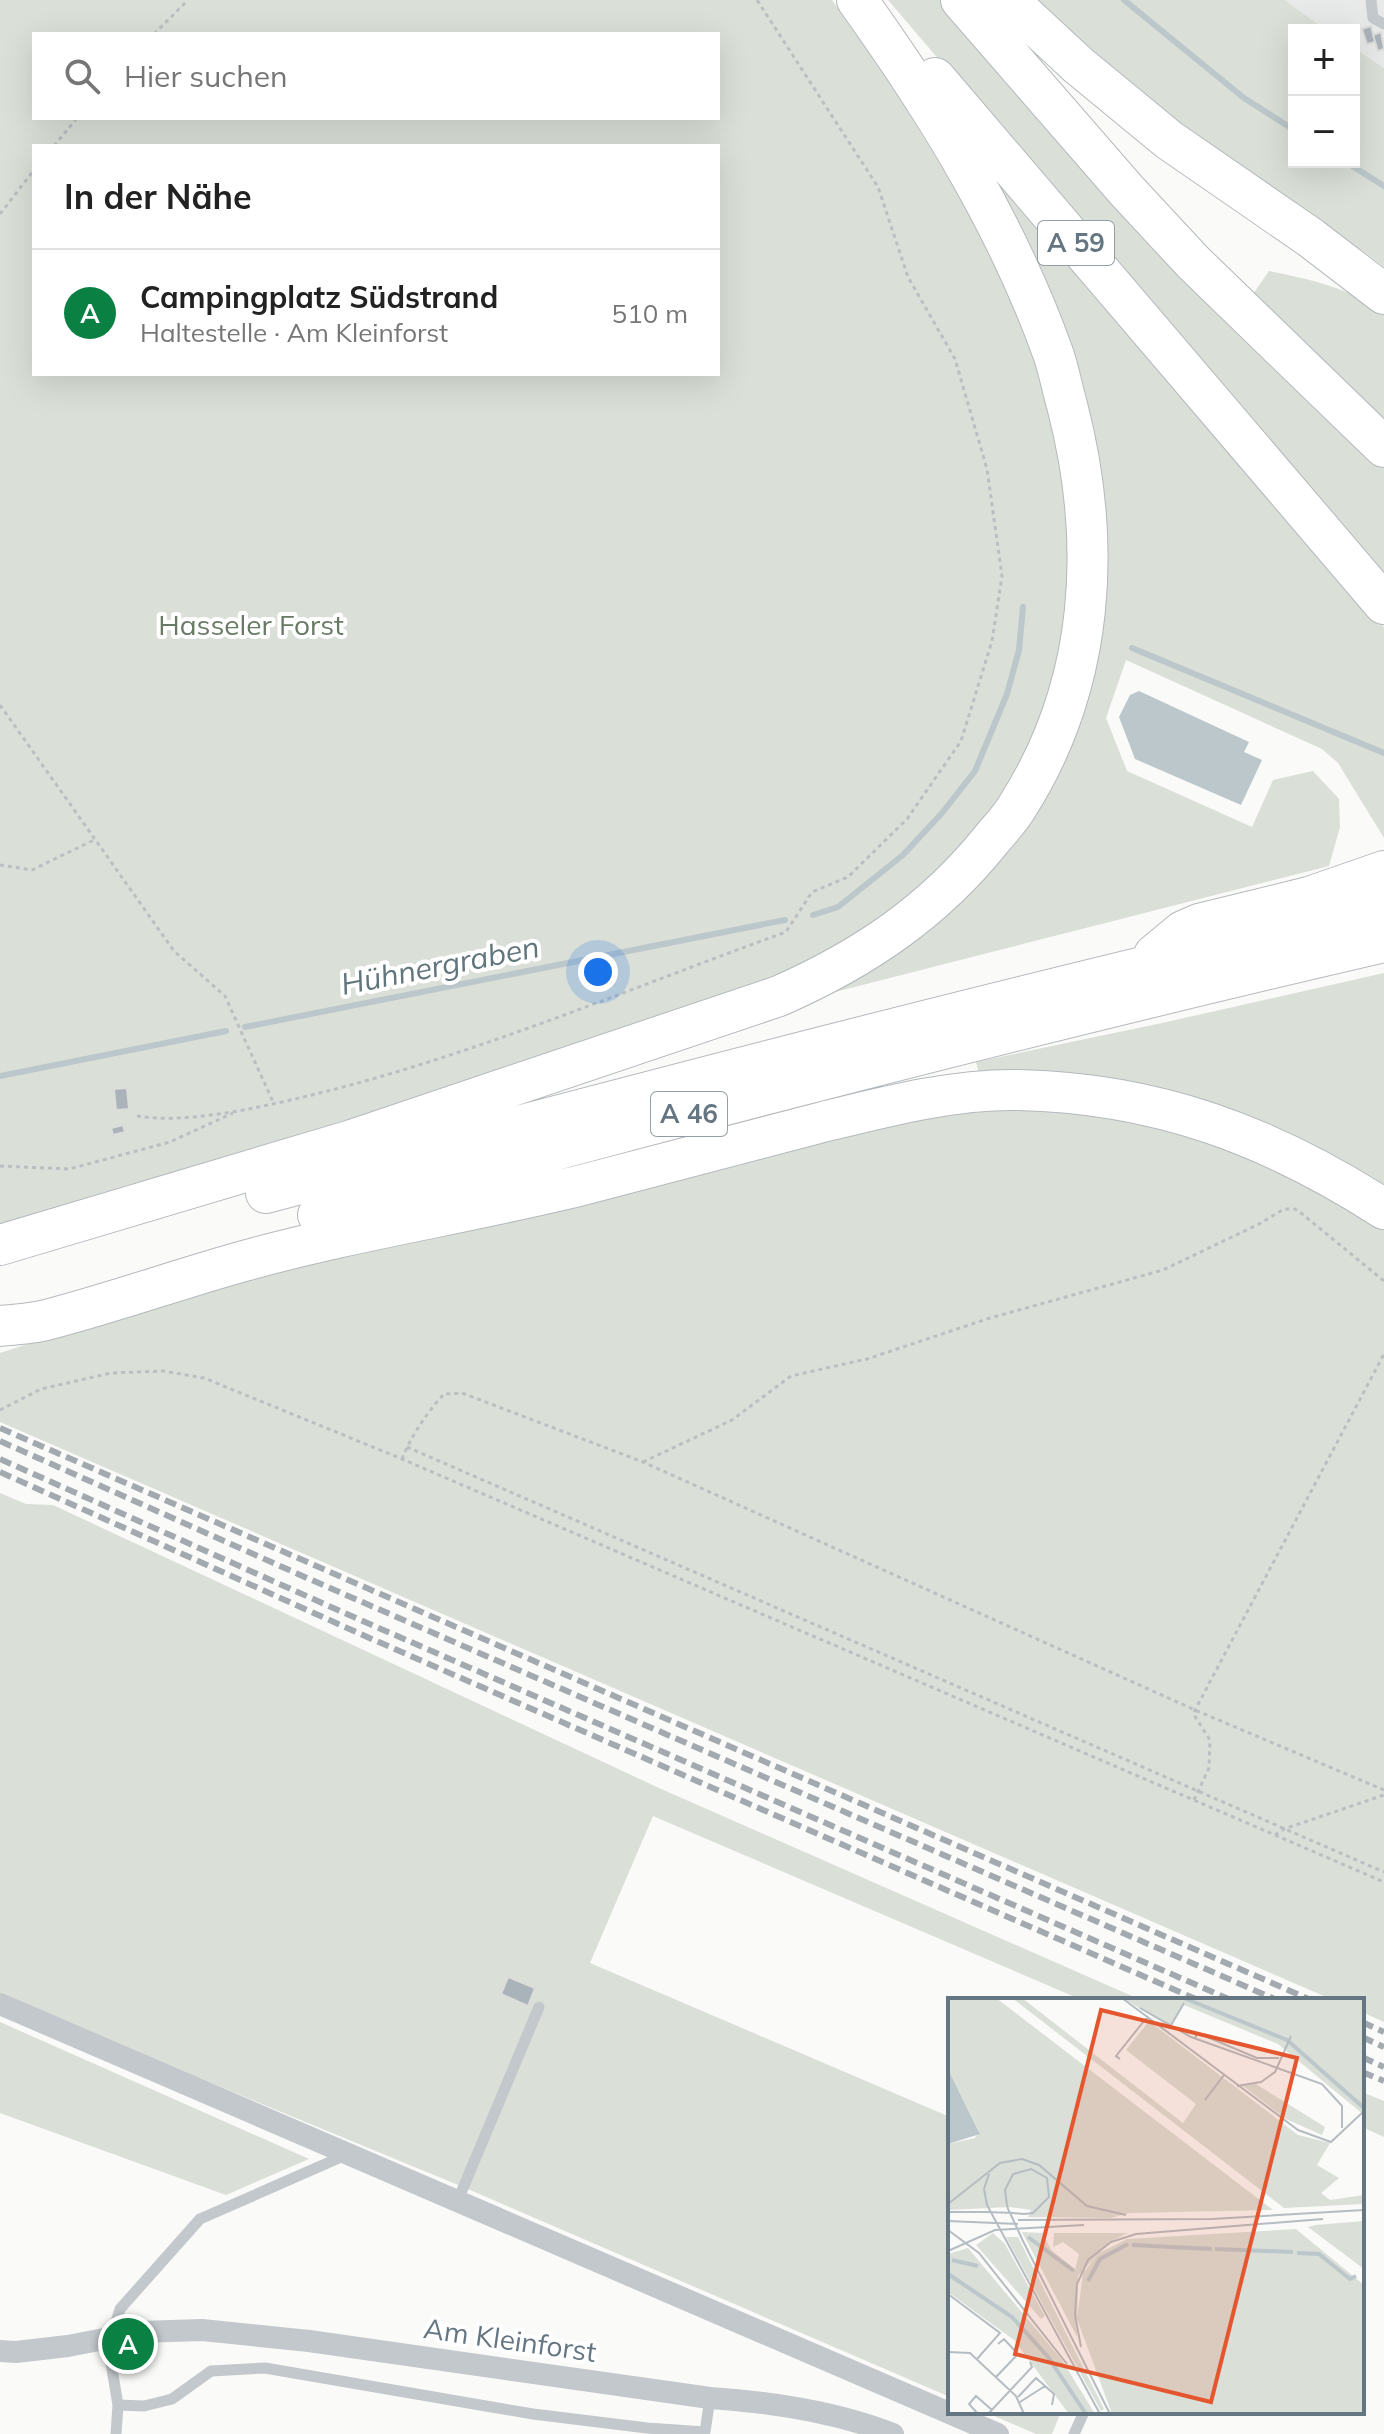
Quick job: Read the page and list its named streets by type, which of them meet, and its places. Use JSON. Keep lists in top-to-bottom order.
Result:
{
  "streets": {
    "highway": ["A 59", "A 46"],
    "street": ["Am Kleinforst"]
  },
  "water": ["Hühnergraben"],
  "parks": ["Hasseler Forst"],
  "page": {
    "map_buttons": ["+", "−"],
    "search": "Hier suchen",
    "heading": "In der Nähe",
    "list": [
      {
        "mark": "A",
        "name": "Campingplatz Südstrand",
        "note": "Haltestelle · Am Kleinforst",
        "value": "510 m"
      }
    ],
    "pins": "A"
  }
}
